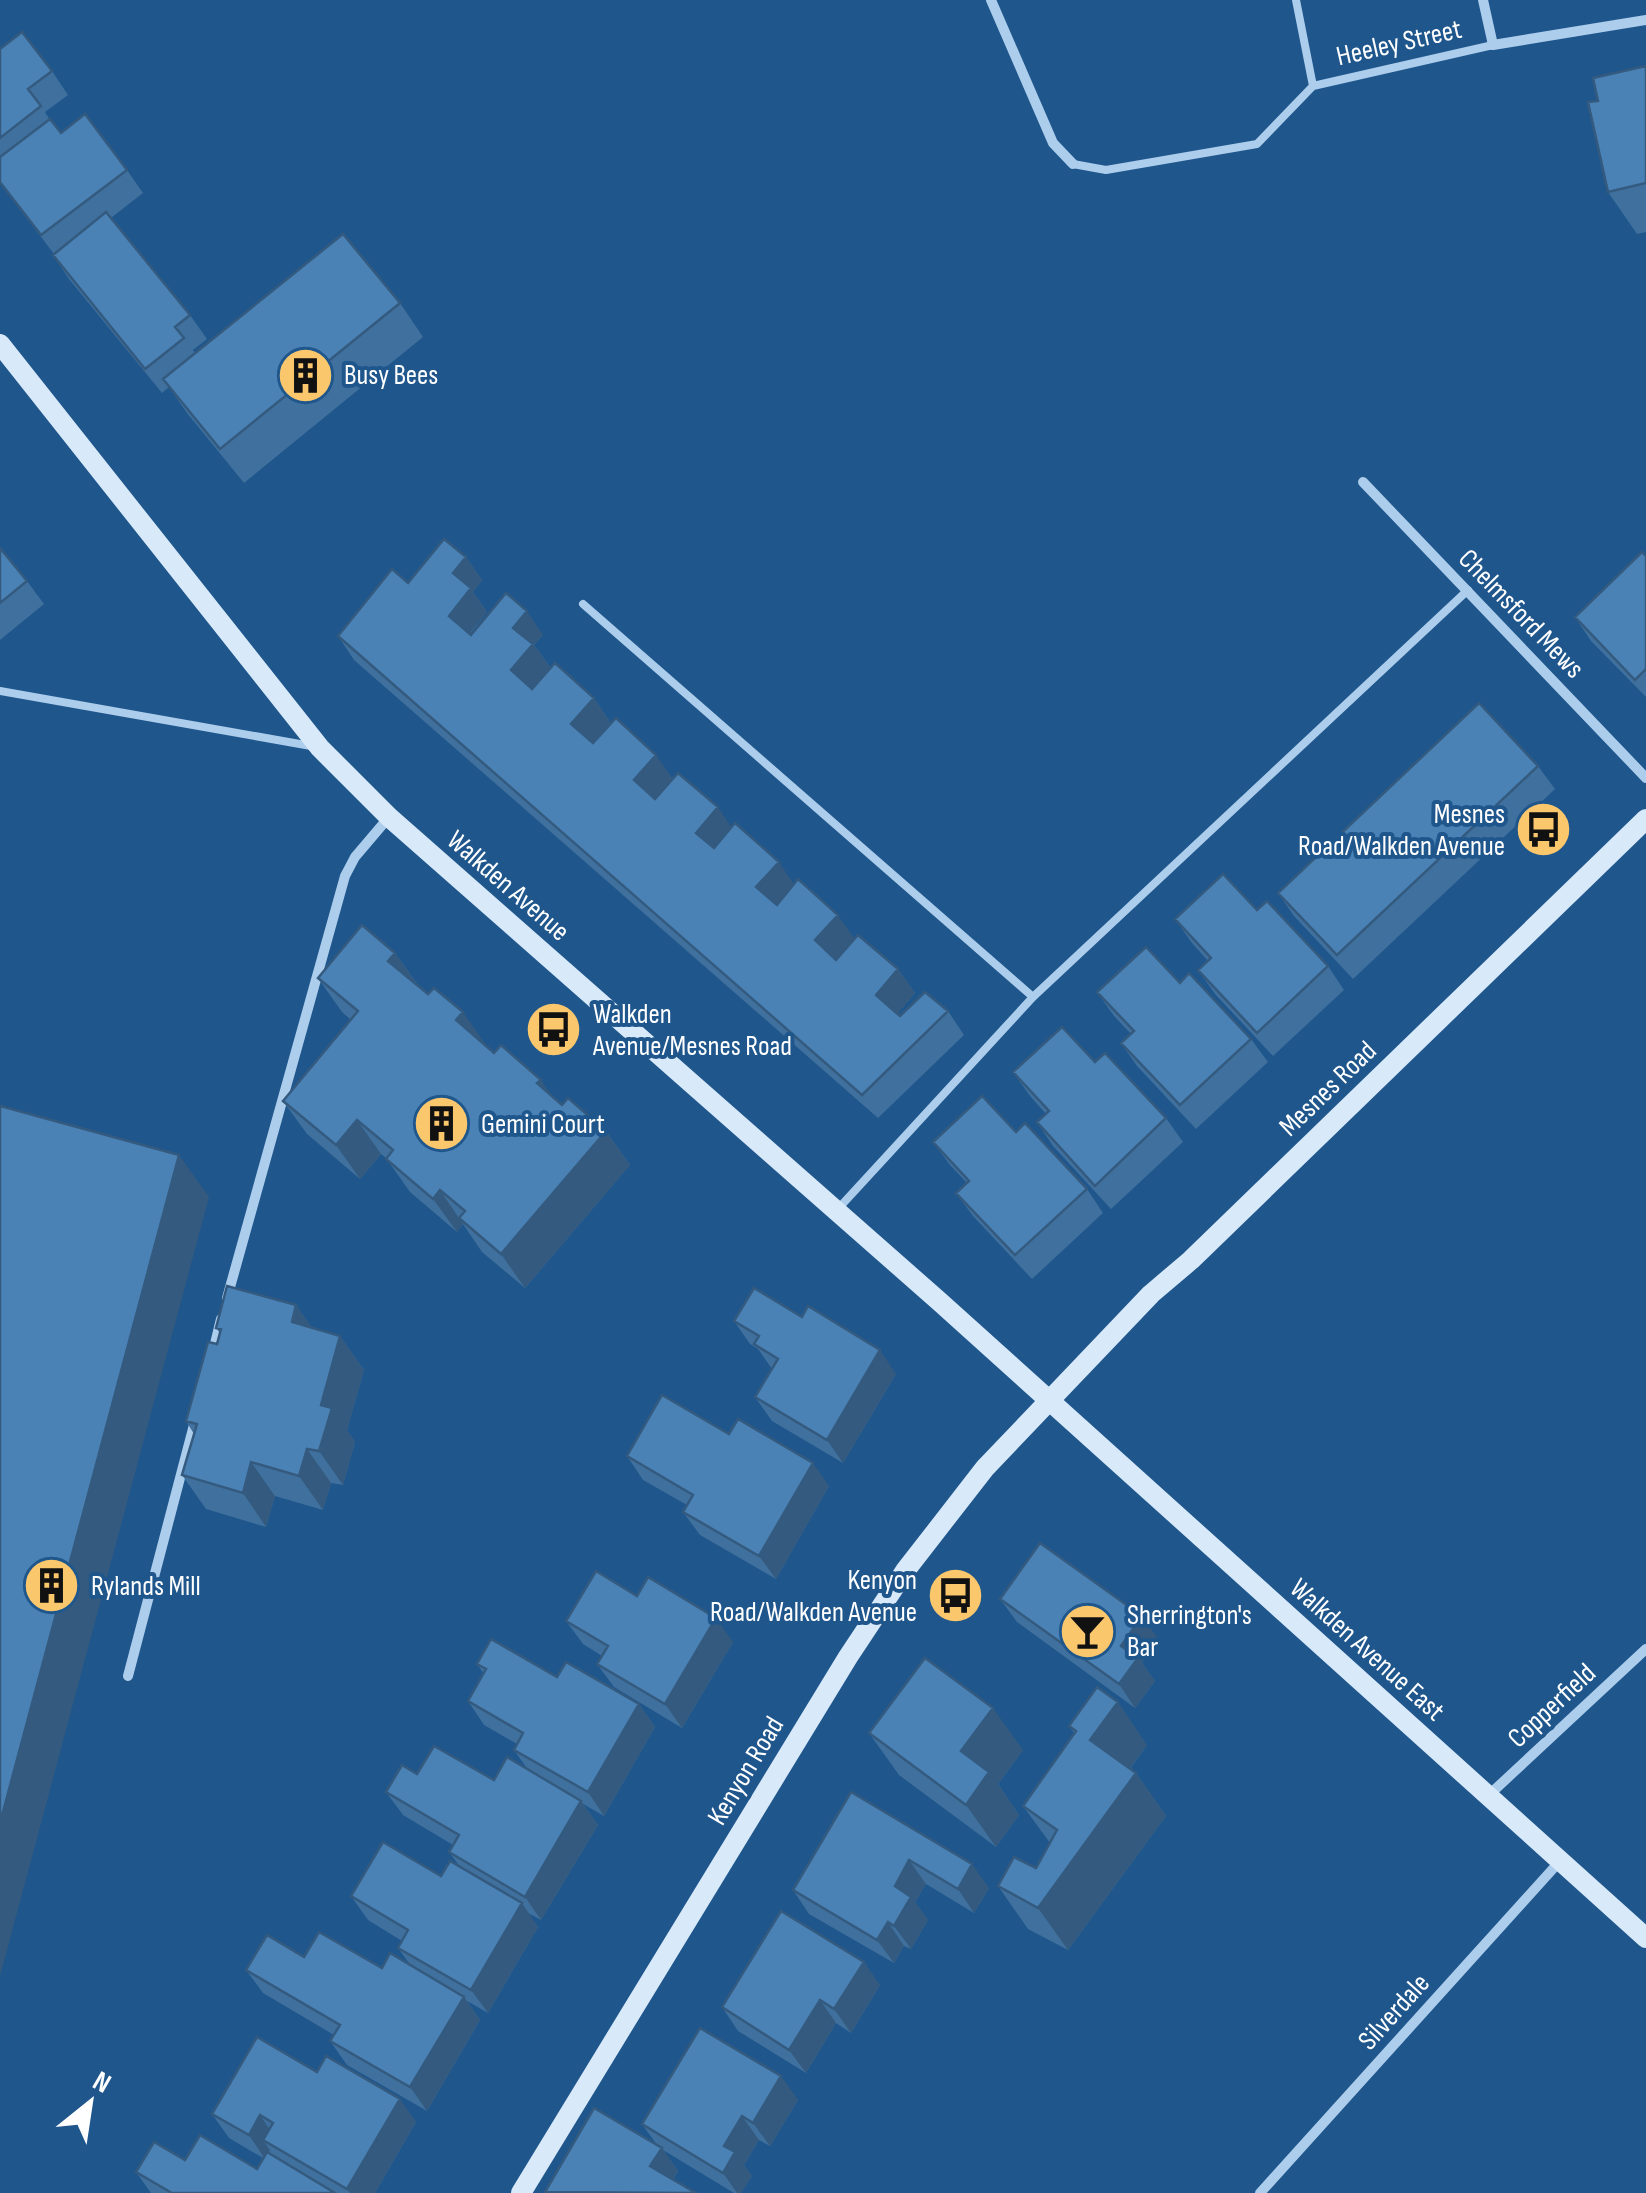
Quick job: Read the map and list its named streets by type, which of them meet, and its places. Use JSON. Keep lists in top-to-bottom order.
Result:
{
  "streets": {
    "street": [
      "Heeley Street",
      "Chelmsford Mews",
      "Walkden Avenue",
      "Mesnes Road",
      "Walkden Avenue East",
      "Copperfield",
      "Kenyon Road",
      "Silverdale"
    ]
  },
  "crossings": [
    ["Walkden Avenue", "Mesnes Road"],
    ["Walkden Avenue", "Walkden Avenue East"],
    ["Walkden Avenue", "Kenyon Road"],
    ["Mesnes Road", "Walkden Avenue East"],
    ["Mesnes Road", "Kenyon Road"],
    ["Walkden Avenue East", "Copperfield"],
    ["Walkden Avenue East", "Kenyon Road"],
    ["Walkden Avenue East", "Silverdale"]
  ],
  "places": {
    "building": ["Busy Bees", "Gemini Court", "Rylands Mill"],
    "bus stop": ["Mesnes Road/Walkden Avenue", "Walkden Avenue/Mesnes Road", "Kenyon Road/Walkden Avenue"],
    "bar": ["Sherrington's Bar"]
  },
  "north": "top right"
}
